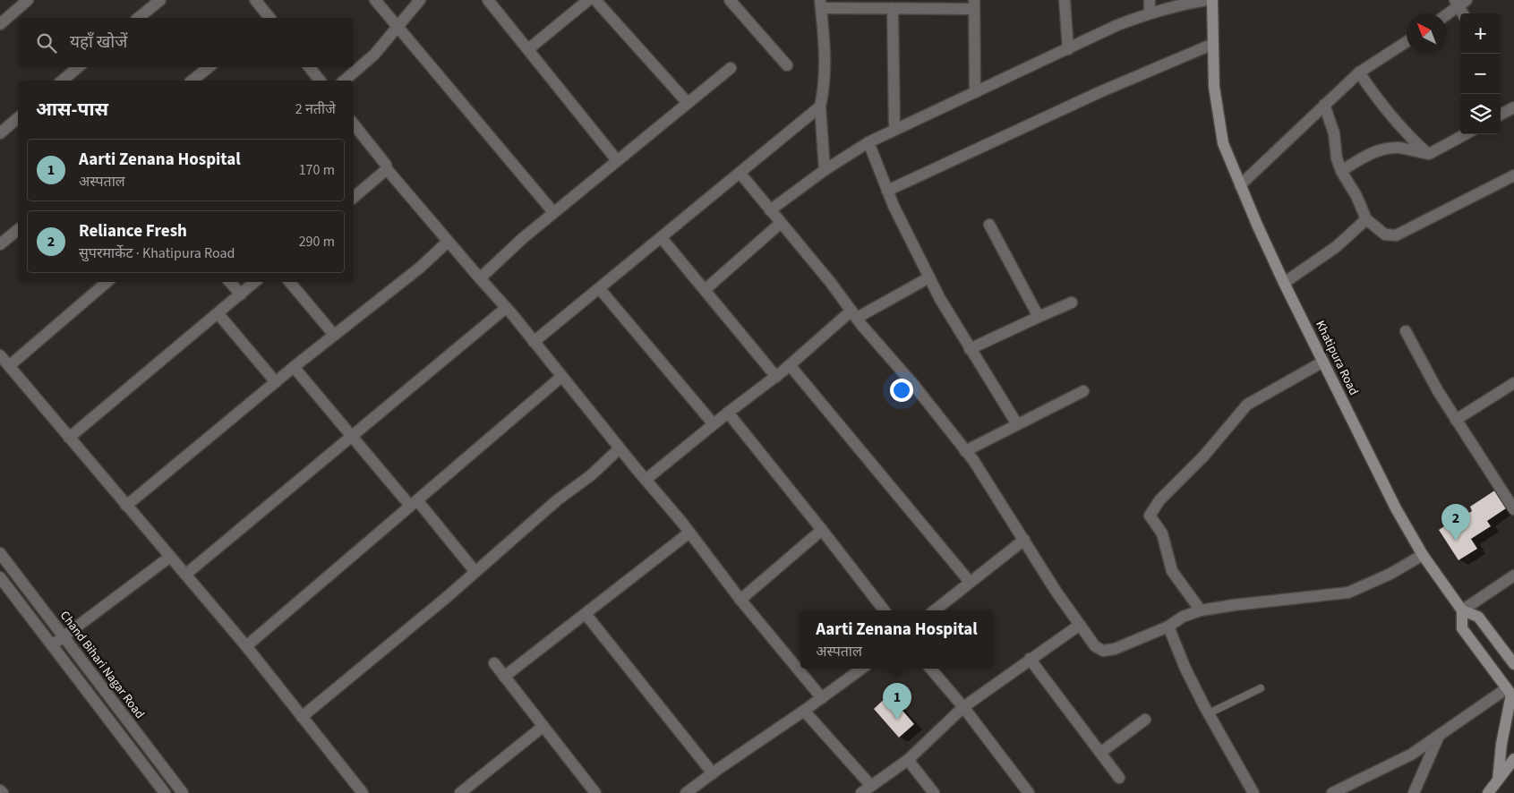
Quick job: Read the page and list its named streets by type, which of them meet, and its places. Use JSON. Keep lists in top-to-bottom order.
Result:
{
  "streets": {
    "main road": ["Khatipura Road"],
    "street": ["Chand Bihari Nagar Road"]
  },
  "north": "top left",
  "page": {
    "map_buttons": ["+", "−"],
    "search": "यहाँ खोजें",
    "heading": ["आस-पास", "2 नतीजे"],
    "list": [
      {
        "mark": "1",
        "name": "Aarti Zenana Hospital",
        "note": "अस्पताल",
        "value": "170 m"
      },
      {
        "mark": "2",
        "name": "Reliance Fresh",
        "note": "सुपरमार्केट · Khatipura Road",
        "value": "290 m"
      }
    ],
    "pins": ["2", "1"],
    "popup": ["Aarti Zenana Hospital", "अस्पताल"]
  }
}
